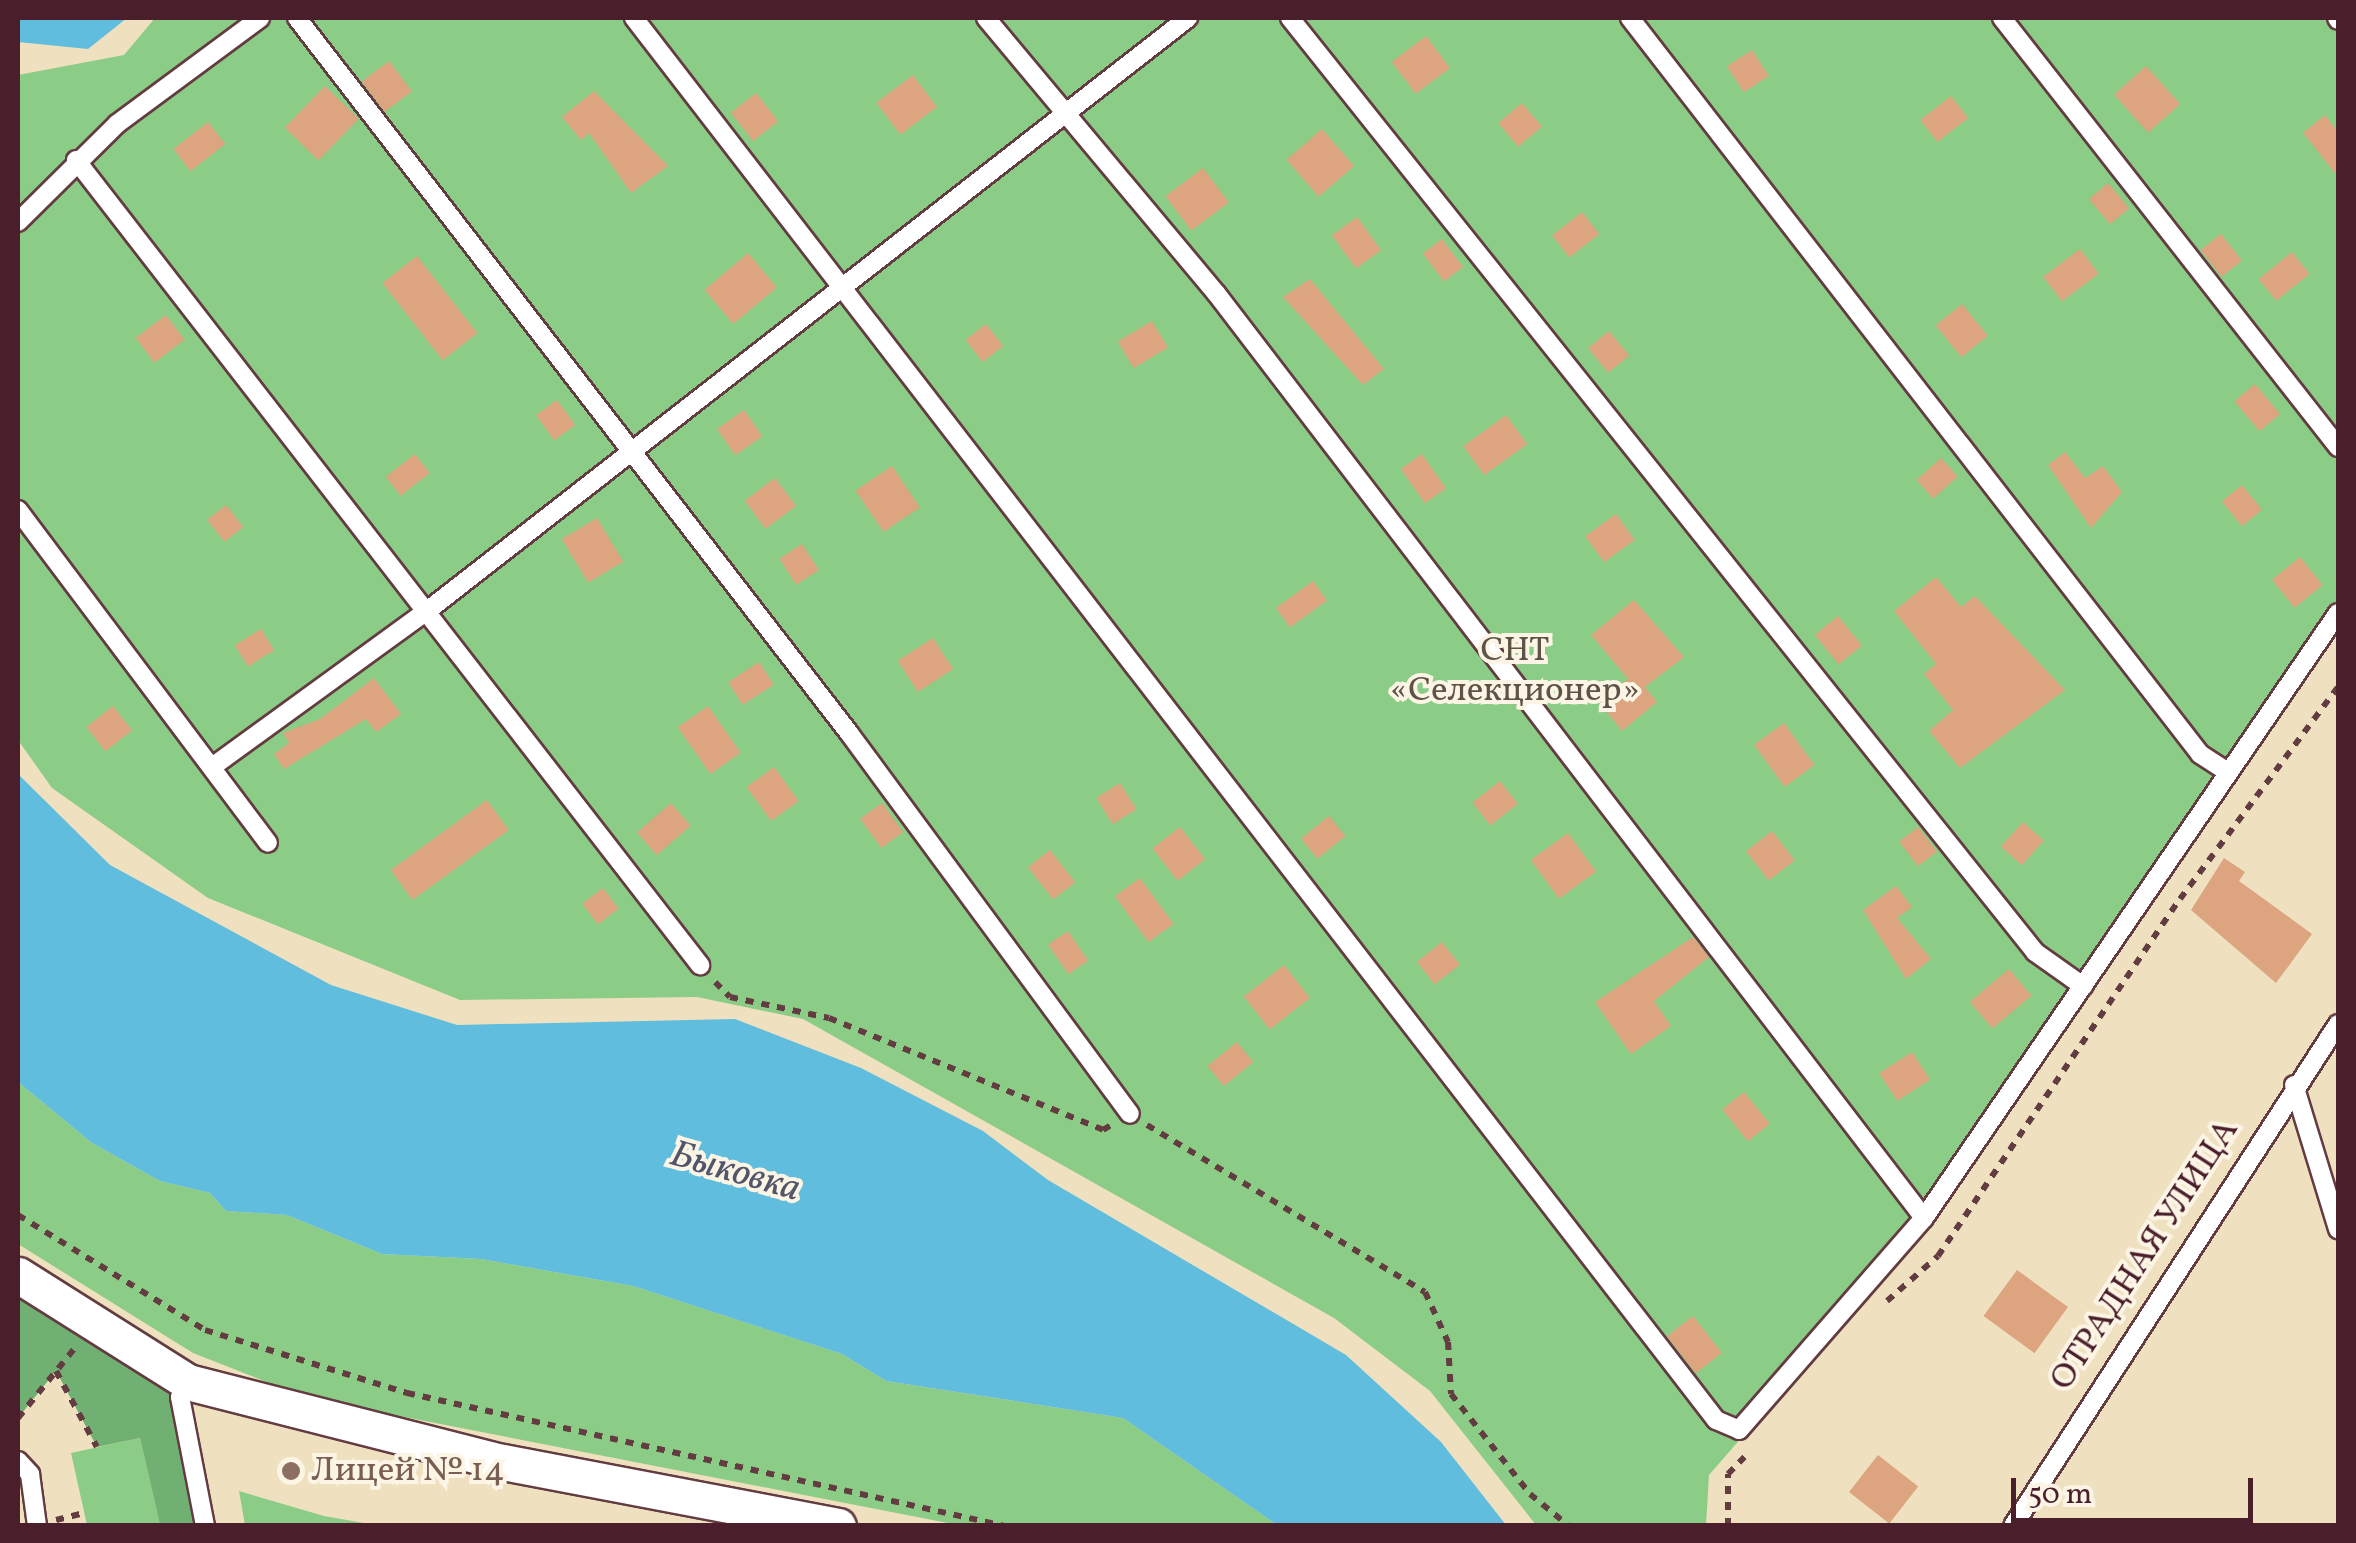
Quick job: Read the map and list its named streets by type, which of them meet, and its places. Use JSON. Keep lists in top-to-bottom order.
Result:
{
  "streets": {
    "lane": ["ОТРАДНАЯ УЛИЦА"]
  },
  "water": ["Быковка"],
  "parks": ["СНТ «Селекционер»"],
  "places": ["Лицей № 14"],
  "scale_bar": "50 m"
}
